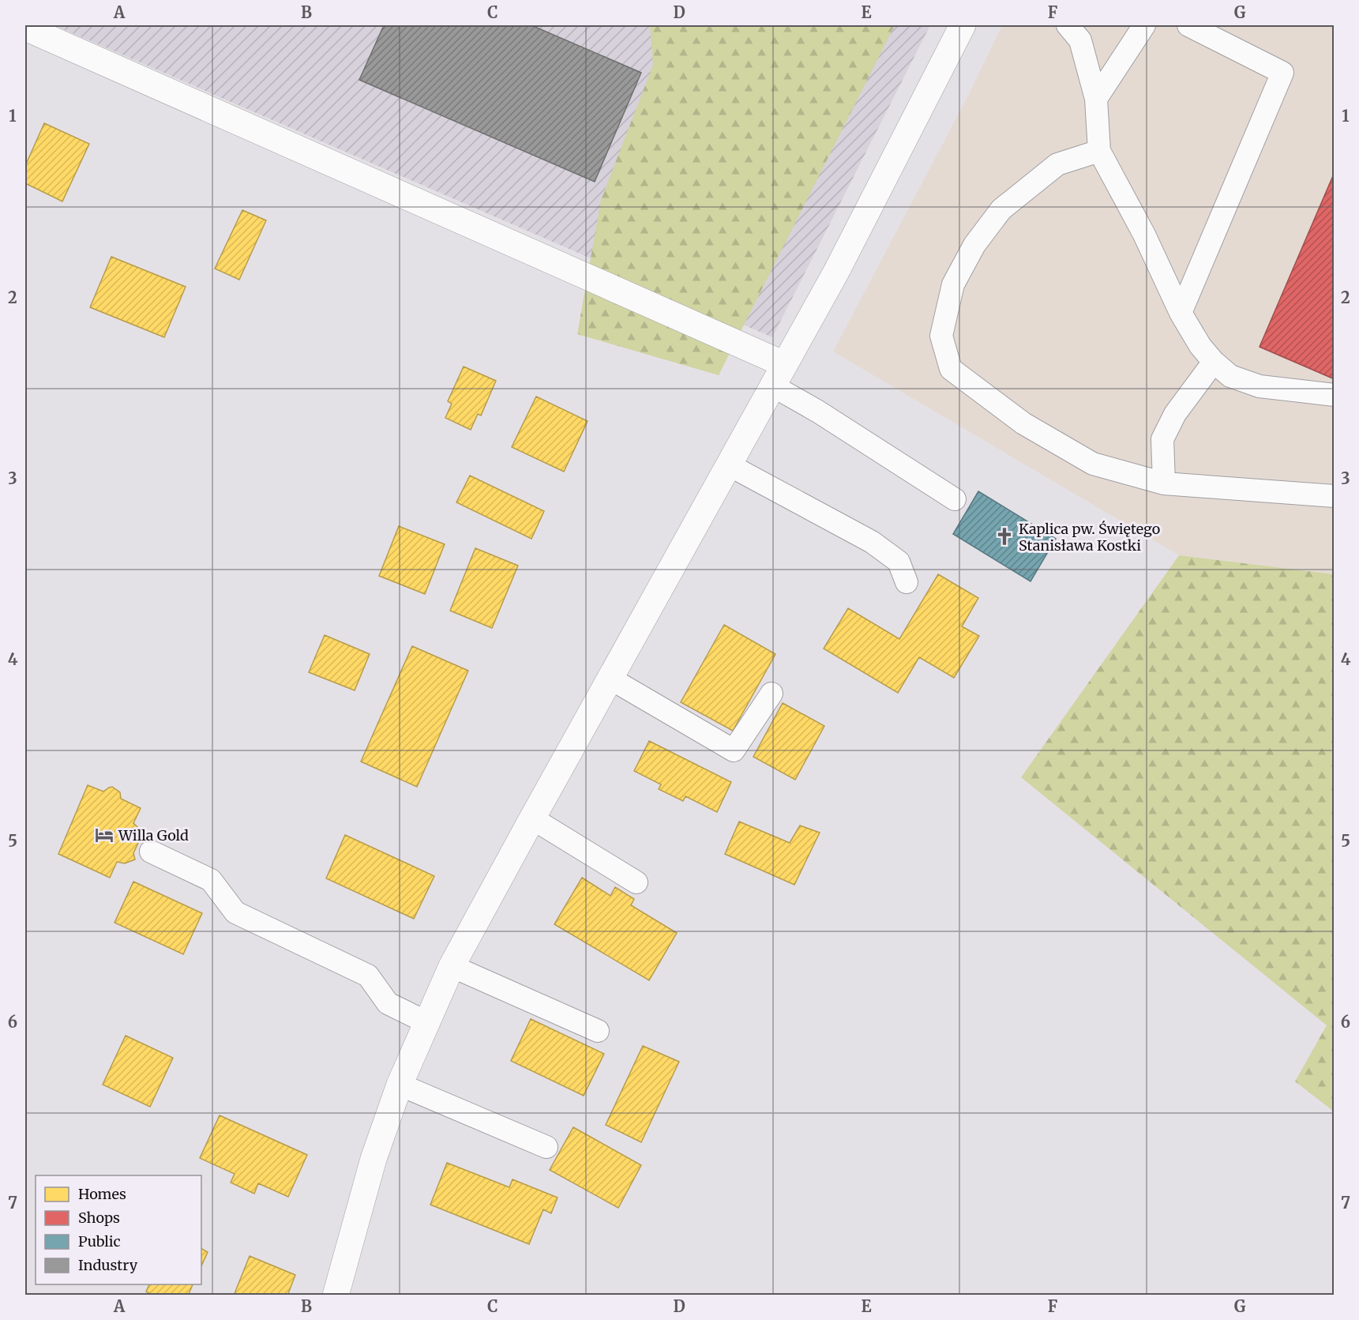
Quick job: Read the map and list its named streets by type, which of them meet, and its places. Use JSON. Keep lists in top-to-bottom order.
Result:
{
  "places": {
    "church": ["Kaplica pw. Świętego Stanisława Kostki"],
    "hotel": ["Willa Gold"]
  },
  "legend": [
    "Homes",
    "Shops",
    "Public",
    "Industry"
  ],
  "grid": {
    "columns": [
      "A",
      "B",
      "C",
      "D",
      "E",
      "F",
      "G"
    ],
    "rows": [
      "1",
      "2",
      "3",
      "4",
      "5",
      "6",
      "7"
    ]
  }
}
